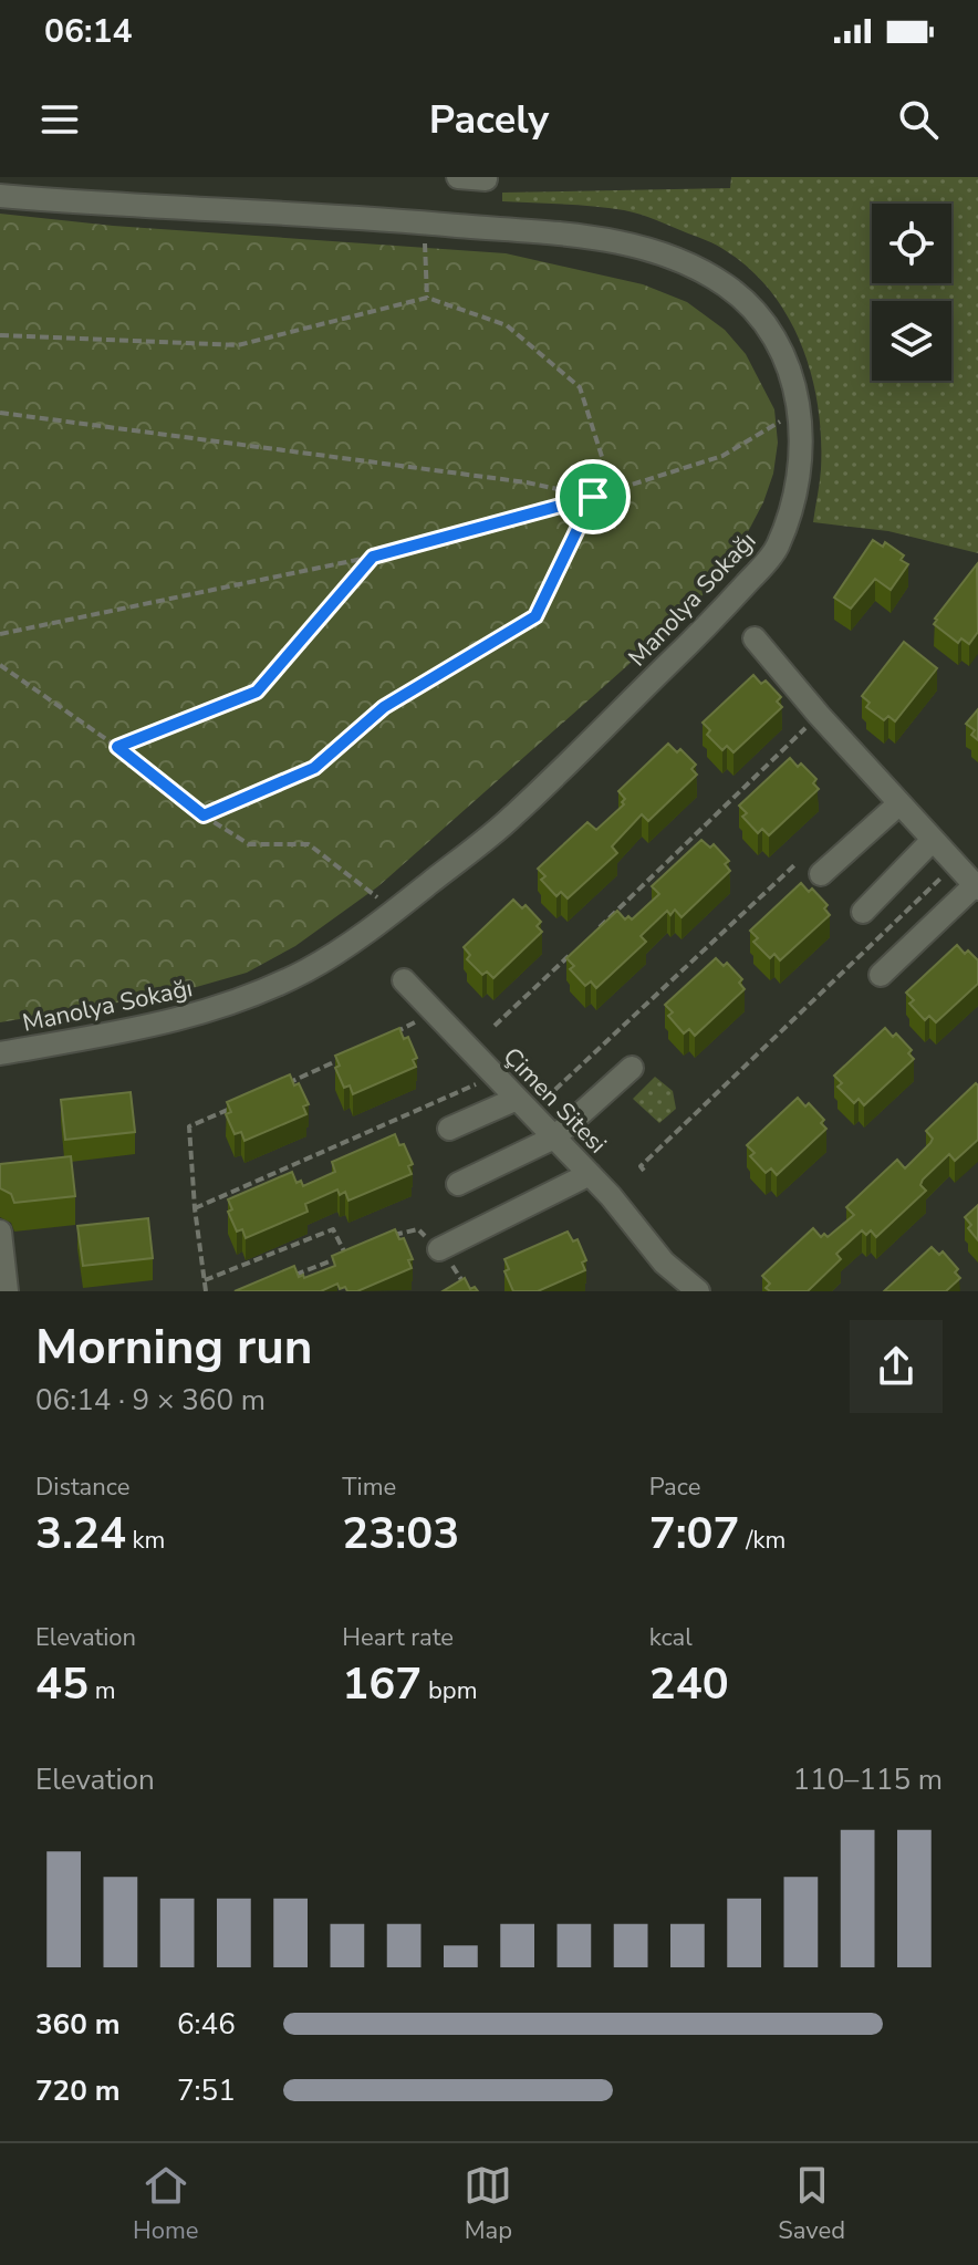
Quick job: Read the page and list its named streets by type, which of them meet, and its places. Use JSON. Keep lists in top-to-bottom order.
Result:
{
  "streets": {
    "street": ["Manolya Sokağı", "Çimen Sitesi"]
  },
  "page": {
    "status": "06:14",
    "header": "Pacely",
    "heading": ["Morning run", "06:14 · 9 × 360 m"],
    "stats": [
      ["Distance", "3.24 km"],
      ["Time", "23:03"],
      ["Pace", "7:07 /km"],
      ["Elevation", "45 m"],
      ["Heart rate", "167 bpm"],
      ["kcal", "240"]
    ],
    "chart": ["Elevation", "110–115 m"],
    "list": [
      {
        "name": "360 m",
        "note": "6:46"
      },
      {
        "name": "720 m",
        "note": "7:51"
      }
    ],
    "tabs": ["Home", "Map", "Saved"]
  }
}
